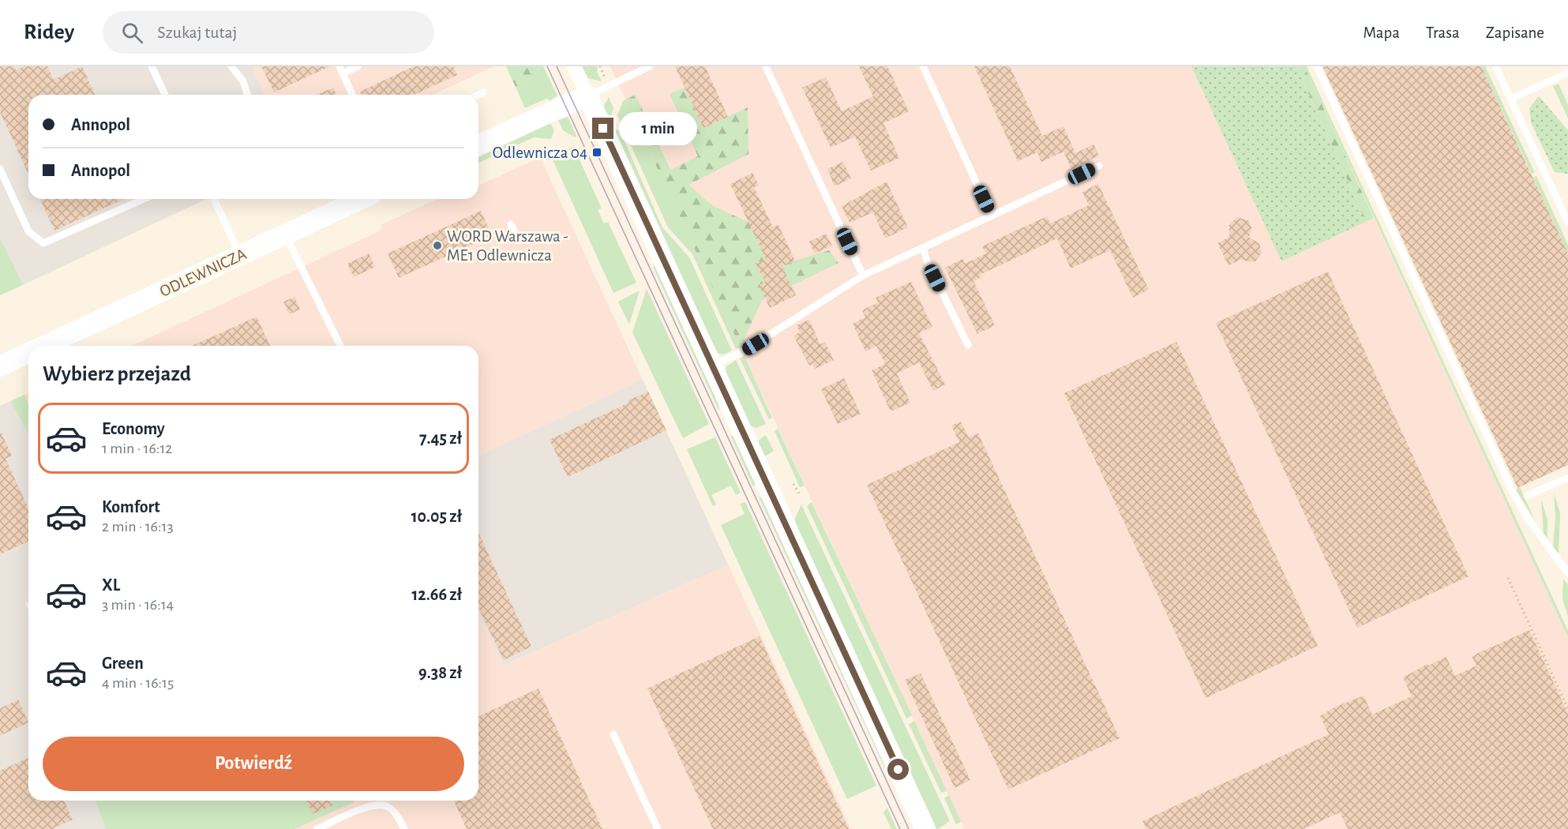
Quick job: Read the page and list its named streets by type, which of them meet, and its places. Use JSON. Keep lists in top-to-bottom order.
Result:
{
  "streets": {
    "street": ["ODLEWNICZA"]
  },
  "places": {
    "transit": ["Odlewnicza 04"],
    "other": ["WORD Warszawa - ME1 Odlewnicza"]
  },
  "page": {
    "header": "Ridey",
    "search": "Szukaj tutaj",
    "nav": ["Mapa", "Trasa", "Zapisane"],
    "banner": ["Annopol", "Annopol"],
    "bubble": "1 min",
    "heading": "Wybierz przejazd",
    "list": [
      {
        "name": "Economy",
        "note": "1 min · 16:12",
        "value": "7.45 zł"
      },
      {
        "name": "Komfort",
        "note": "2 min · 16:13",
        "value": "10.05 zł"
      },
      {
        "name": "XL",
        "note": "3 min · 16:14",
        "value": "12.66 zł"
      },
      {
        "name": "Green",
        "note": "4 min · 16:15",
        "value": "9.38 zł"
      }
    ],
    "buttons": "Potwierdź"
  }
}
